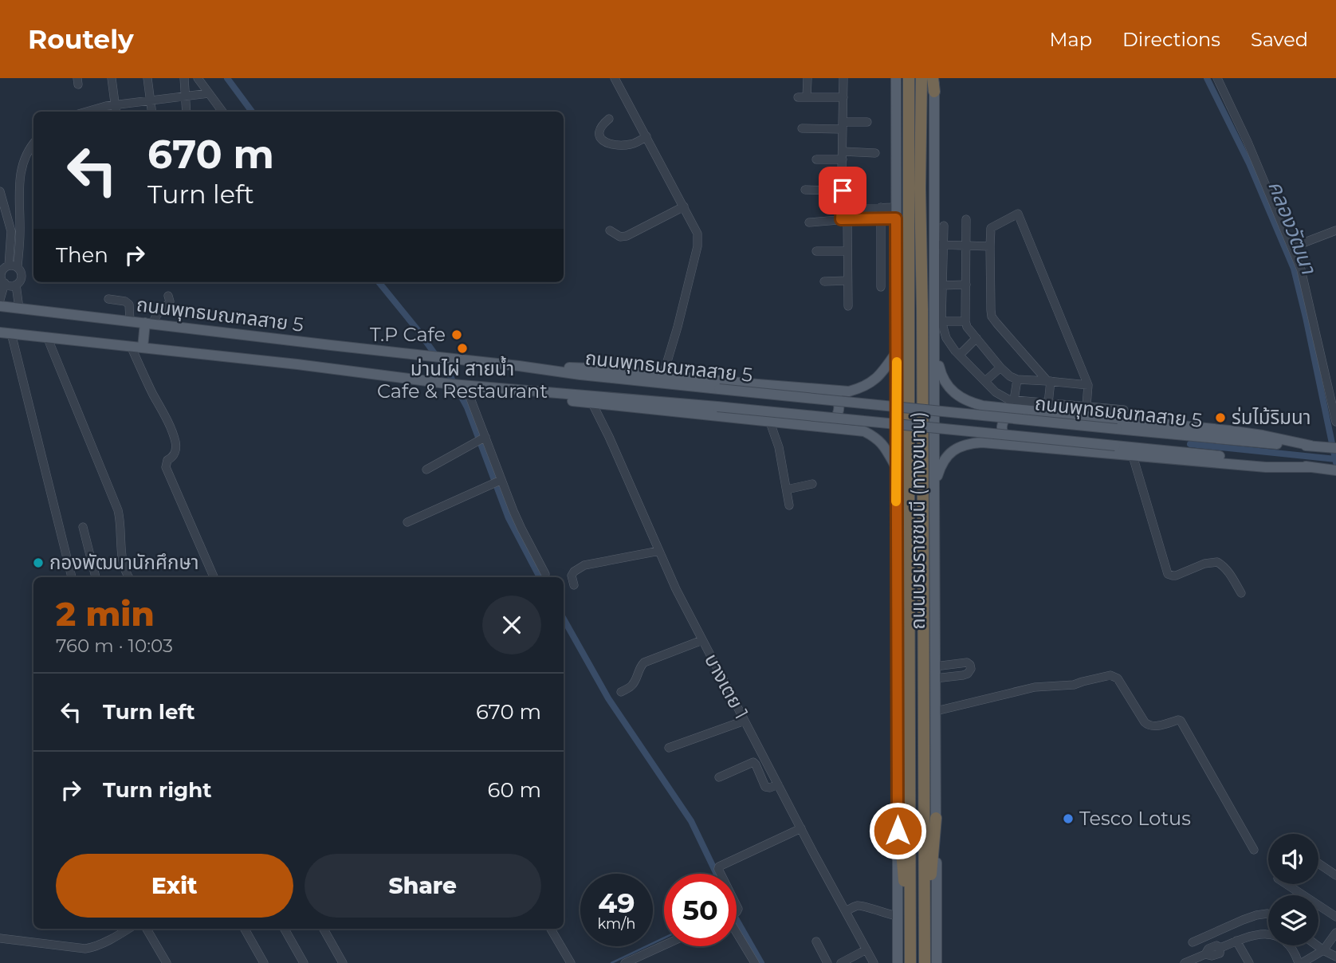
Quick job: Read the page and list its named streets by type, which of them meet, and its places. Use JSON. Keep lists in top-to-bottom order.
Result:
{
  "streets": {
    "main road": ["ถนนพุทธมณฑลสาย 5", "ถนนบรมราชชนนี (ทางขนาน)"],
    "street": ["บางเตย 1"]
  },
  "water": ["คลองวัฒนา"],
  "places": [
    "T.P Cafe",
    "ม่านไผ่ สายน้ำ Cafe & Restaurant",
    "ร่มไม้ริมนา",
    "กองพัฒนานักศึกษา",
    "Tesco Lotus"
  ],
  "page": {
    "header": "Routely",
    "nav": ["Map", "Directions", "Saved"],
    "turn": ["670 m", "Turn left"],
    "then": "Then",
    "heading": ["2 min", "760 m · 10:03"],
    "list": [
      {
        "name": "Turn left",
        "value": "670 m"
      },
      {
        "name": "Turn right",
        "value": "60 m"
      }
    ],
    "buttons": ["Exit", "Share"],
    "speed": "49 km/h",
    "limit": "50"
  }
}
